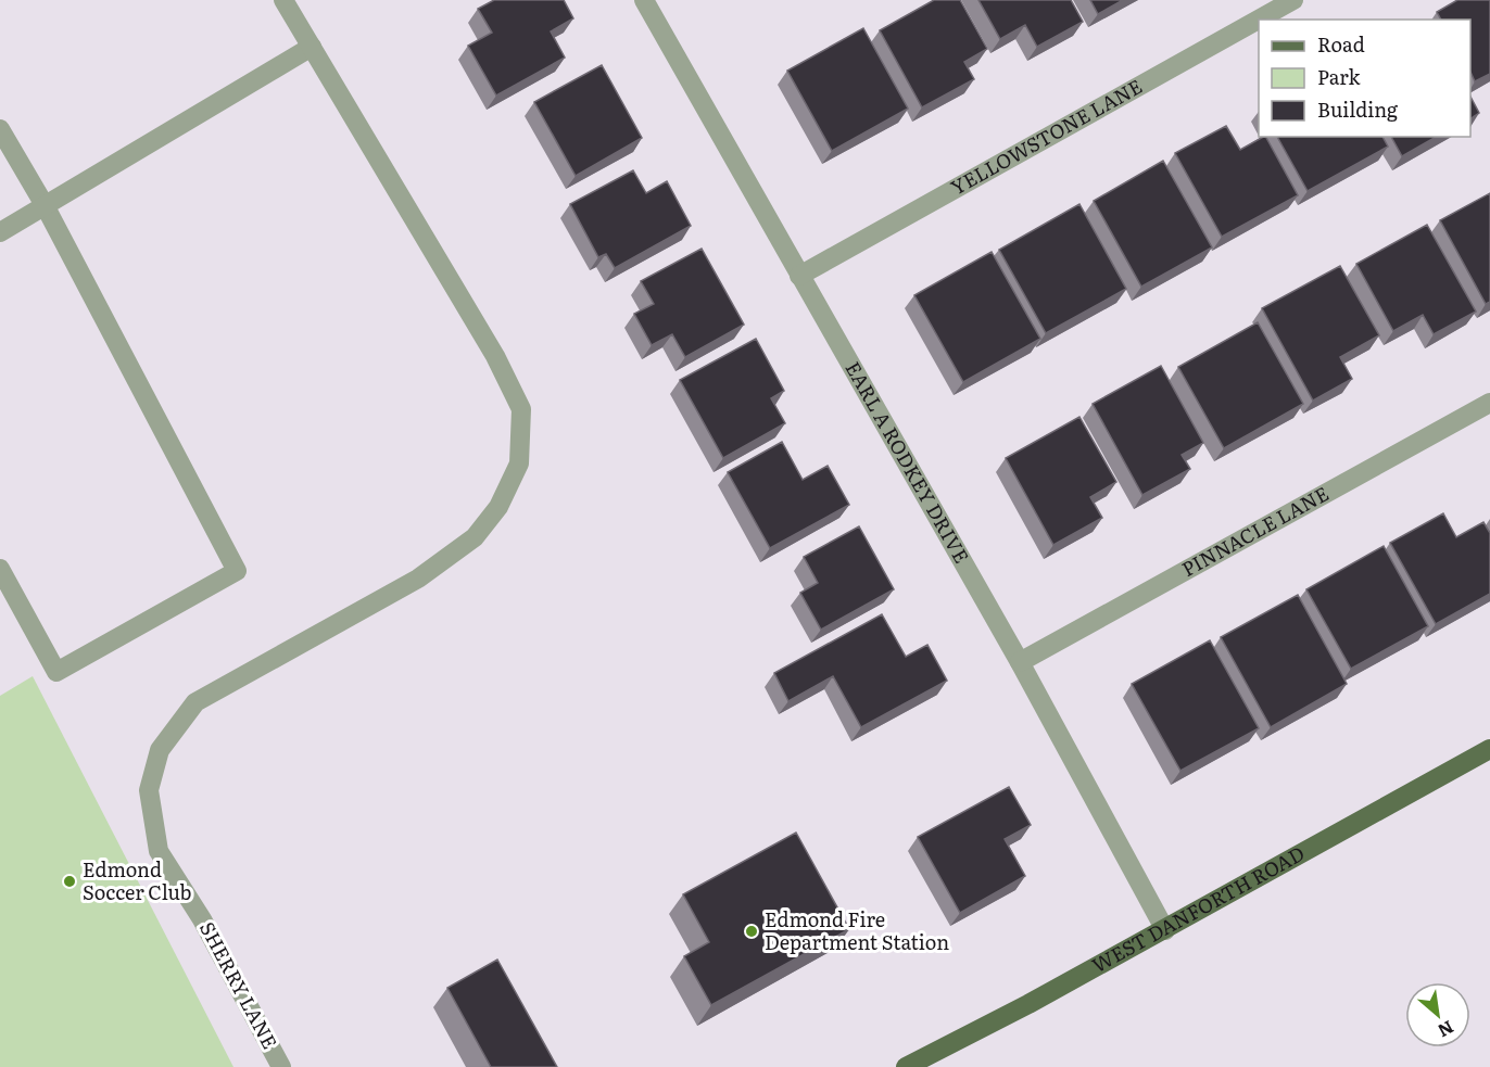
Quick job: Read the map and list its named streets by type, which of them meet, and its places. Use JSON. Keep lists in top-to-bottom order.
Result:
{
  "streets": {
    "main road": ["WEST DANFORTH ROAD"],
    "street": [
      "YELLOWSTONE LANE",
      "EARL A RODKEY DRIVE",
      "PINNACLE LANE",
      "SHERRY LANE"
    ]
  },
  "crossings": [
    ["YELLOWSTONE LANE", "EARL A RODKEY DRIVE"],
    ["EARL A RODKEY DRIVE", "PINNACLE LANE"],
    ["EARL A RODKEY DRIVE", "WEST DANFORTH ROAD"]
  ],
  "places": ["Edmond Soccer Club", "Edmond Fire Department Station"],
  "legend": ["Road", "Park", "Building"],
  "north": "bottom right"
}
